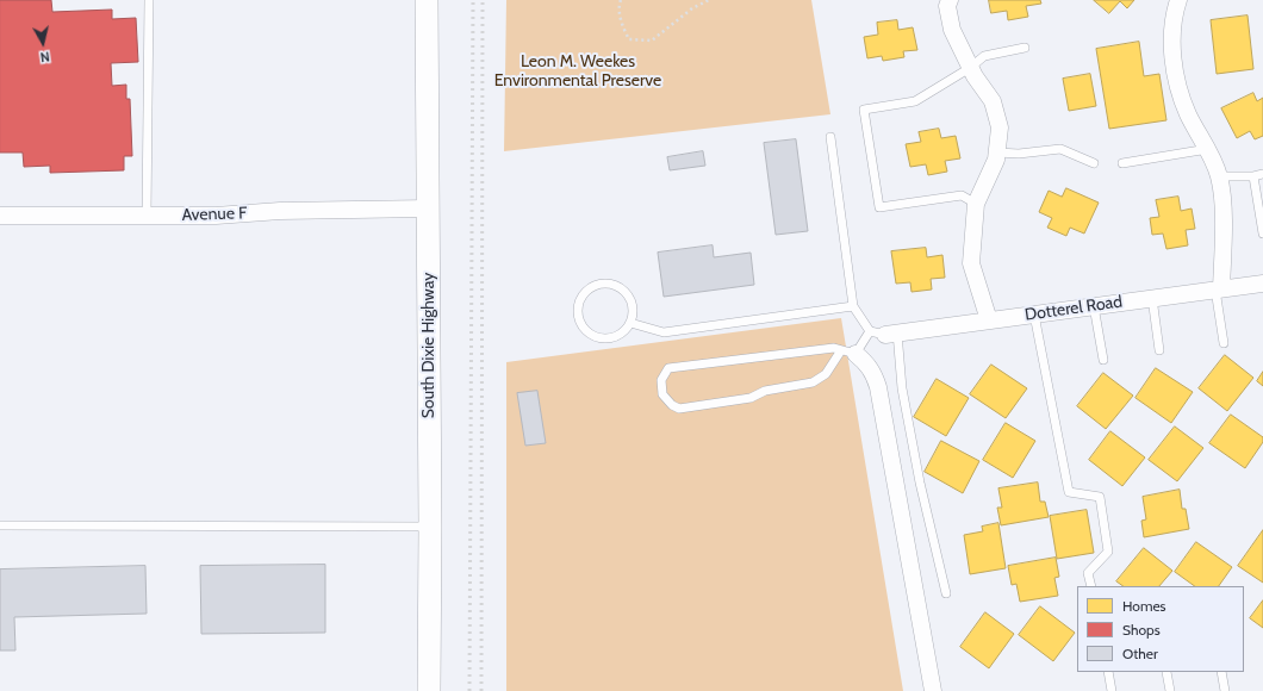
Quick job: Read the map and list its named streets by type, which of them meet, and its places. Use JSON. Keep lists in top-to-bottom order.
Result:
{
  "streets": {
    "street": ["Avenue F", "Dotterel Road", "South Dixie Highway"]
  },
  "crossings": [
    ["Avenue F", "South Dixie Highway"]
  ],
  "parks": ["Leon M. Weekes Environmental Preserve"],
  "legend": ["Homes", "Shops", "Other"],
  "north": "bottom"
}
